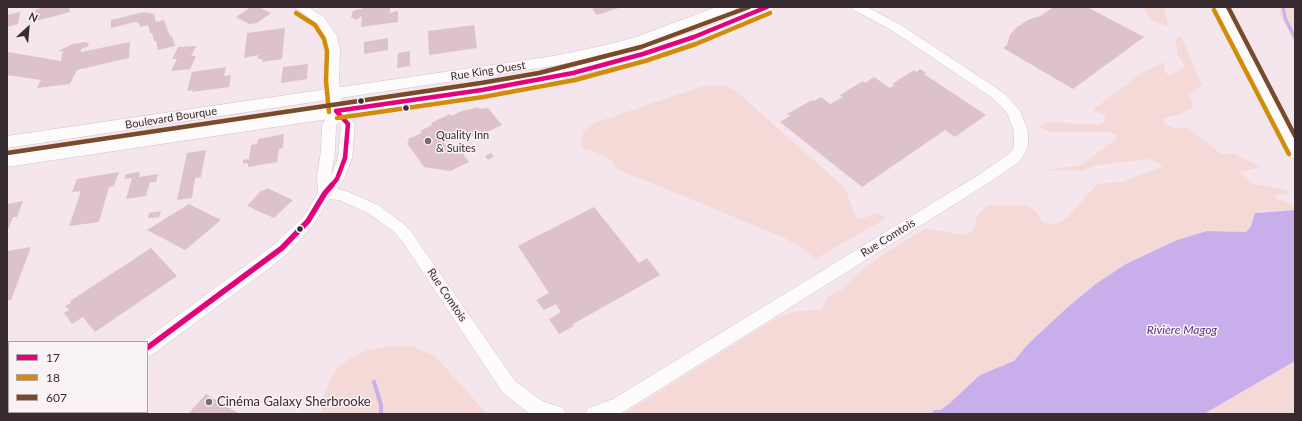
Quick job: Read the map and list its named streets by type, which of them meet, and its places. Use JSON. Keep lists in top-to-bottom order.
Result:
{
  "streets": {
    "main road": ["Rue King Ouest", "Boulevard Bourque"],
    "street": ["Rue Comtois"]
  },
  "crossings": [
    ["Rue King Ouest", "Boulevard Bourque"]
  ],
  "water": ["Rivière Magog"],
  "places": ["Quality Inn & Suites", "Cinéma Galaxy Sherbrooke"],
  "lines": ["transit line 17", "transit line 607", "transit line 18"],
  "legend": ["17", "18", "607"],
  "north": "top right"
}
